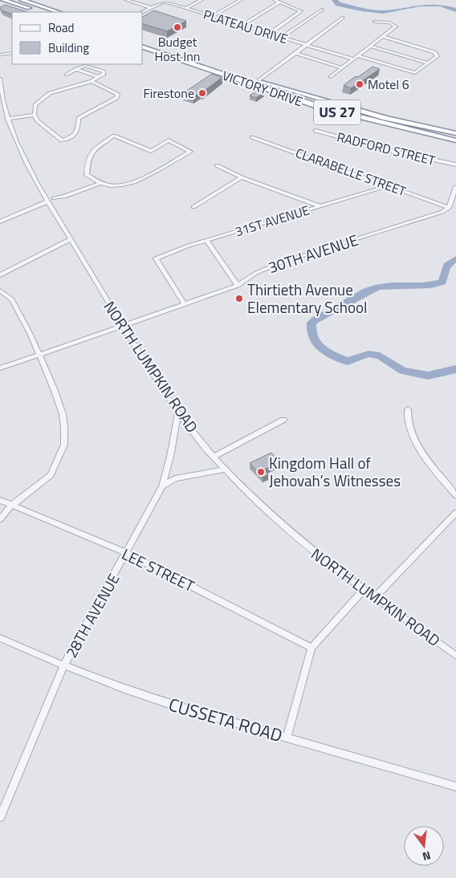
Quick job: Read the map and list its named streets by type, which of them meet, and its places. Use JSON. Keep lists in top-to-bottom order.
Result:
{
  "streets": {
    "highway": ["VICTORY DRIVE", "US 27"],
    "street": [
      "PLATEAU DRIVE",
      "RADFORD STREET",
      "CLARABELLE STREET",
      "31ST AVENUE",
      "30TH AVENUE",
      "NORTH LUMPKIN ROAD",
      "LEE STREET",
      "28TH AVENUE",
      "CUSSETA ROAD"
    ]
  },
  "crossings": [
    ["CLARABELLE STREET", "31ST AVENUE"],
    ["CLARABELLE STREET", "30TH AVENUE"],
    ["31ST AVENUE", "30TH AVENUE"],
    ["30TH AVENUE", "NORTH LUMPKIN ROAD"],
    ["NORTH LUMPKIN ROAD", "28TH AVENUE"],
    ["LEE STREET", "28TH AVENUE"],
    ["28TH AVENUE", "CUSSETA ROAD"]
  ],
  "places": [
    "Budget Host Inn",
    "Motel 6",
    "Firestone",
    "Thirtieth Avenue Elementary School",
    "Kingdom Hall of Jehovah’s Witnesses"
  ],
  "legend": ["Road", "Building"],
  "north": "bottom"
}
